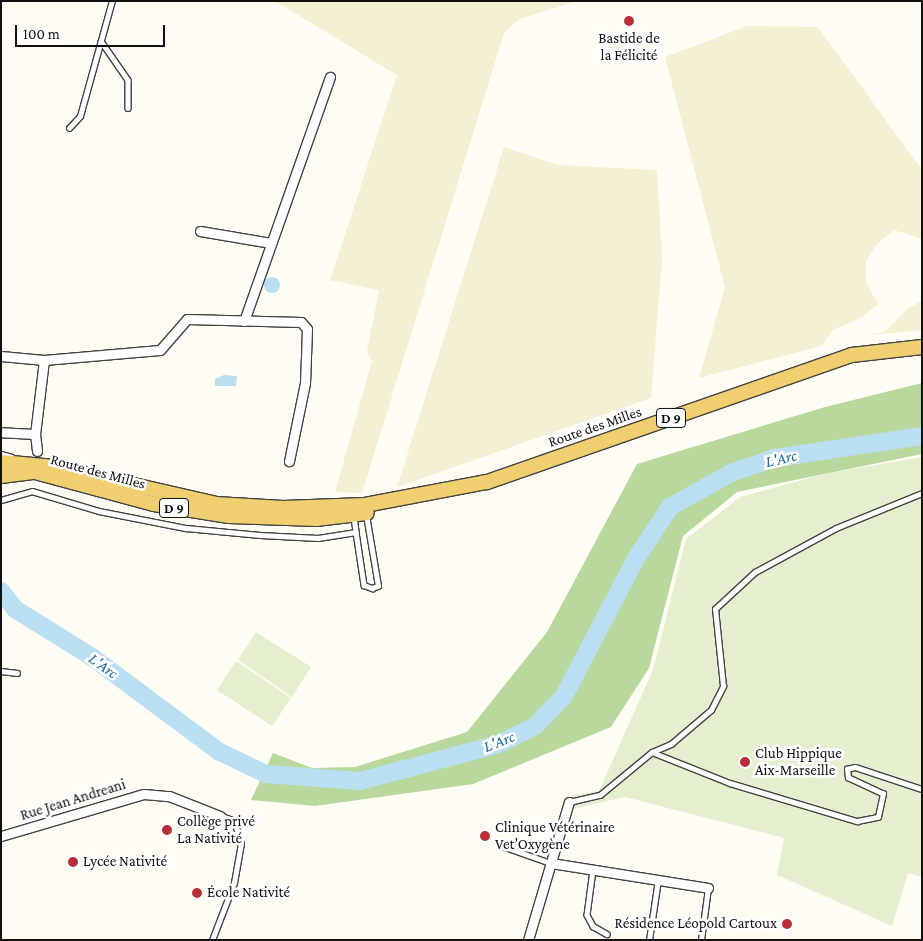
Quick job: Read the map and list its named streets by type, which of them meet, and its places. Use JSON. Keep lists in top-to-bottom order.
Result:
{
  "streets": {
    "main road": ["D 9", "Route des Milles"],
    "street": ["Rue Jean Andreani"]
  },
  "water": ["L'Arc"],
  "places": [
    "Bastide de la Félicité",
    "Club Hippique Aix-Marseille",
    "Collège privé La Nativité",
    "Clinique Vétérinaire Vet’Oxygène",
    "Lycée Nativité",
    "École Nativité",
    "Résidence Léopold Cartoux"
  ],
  "scale_bar": "100 m"
}
